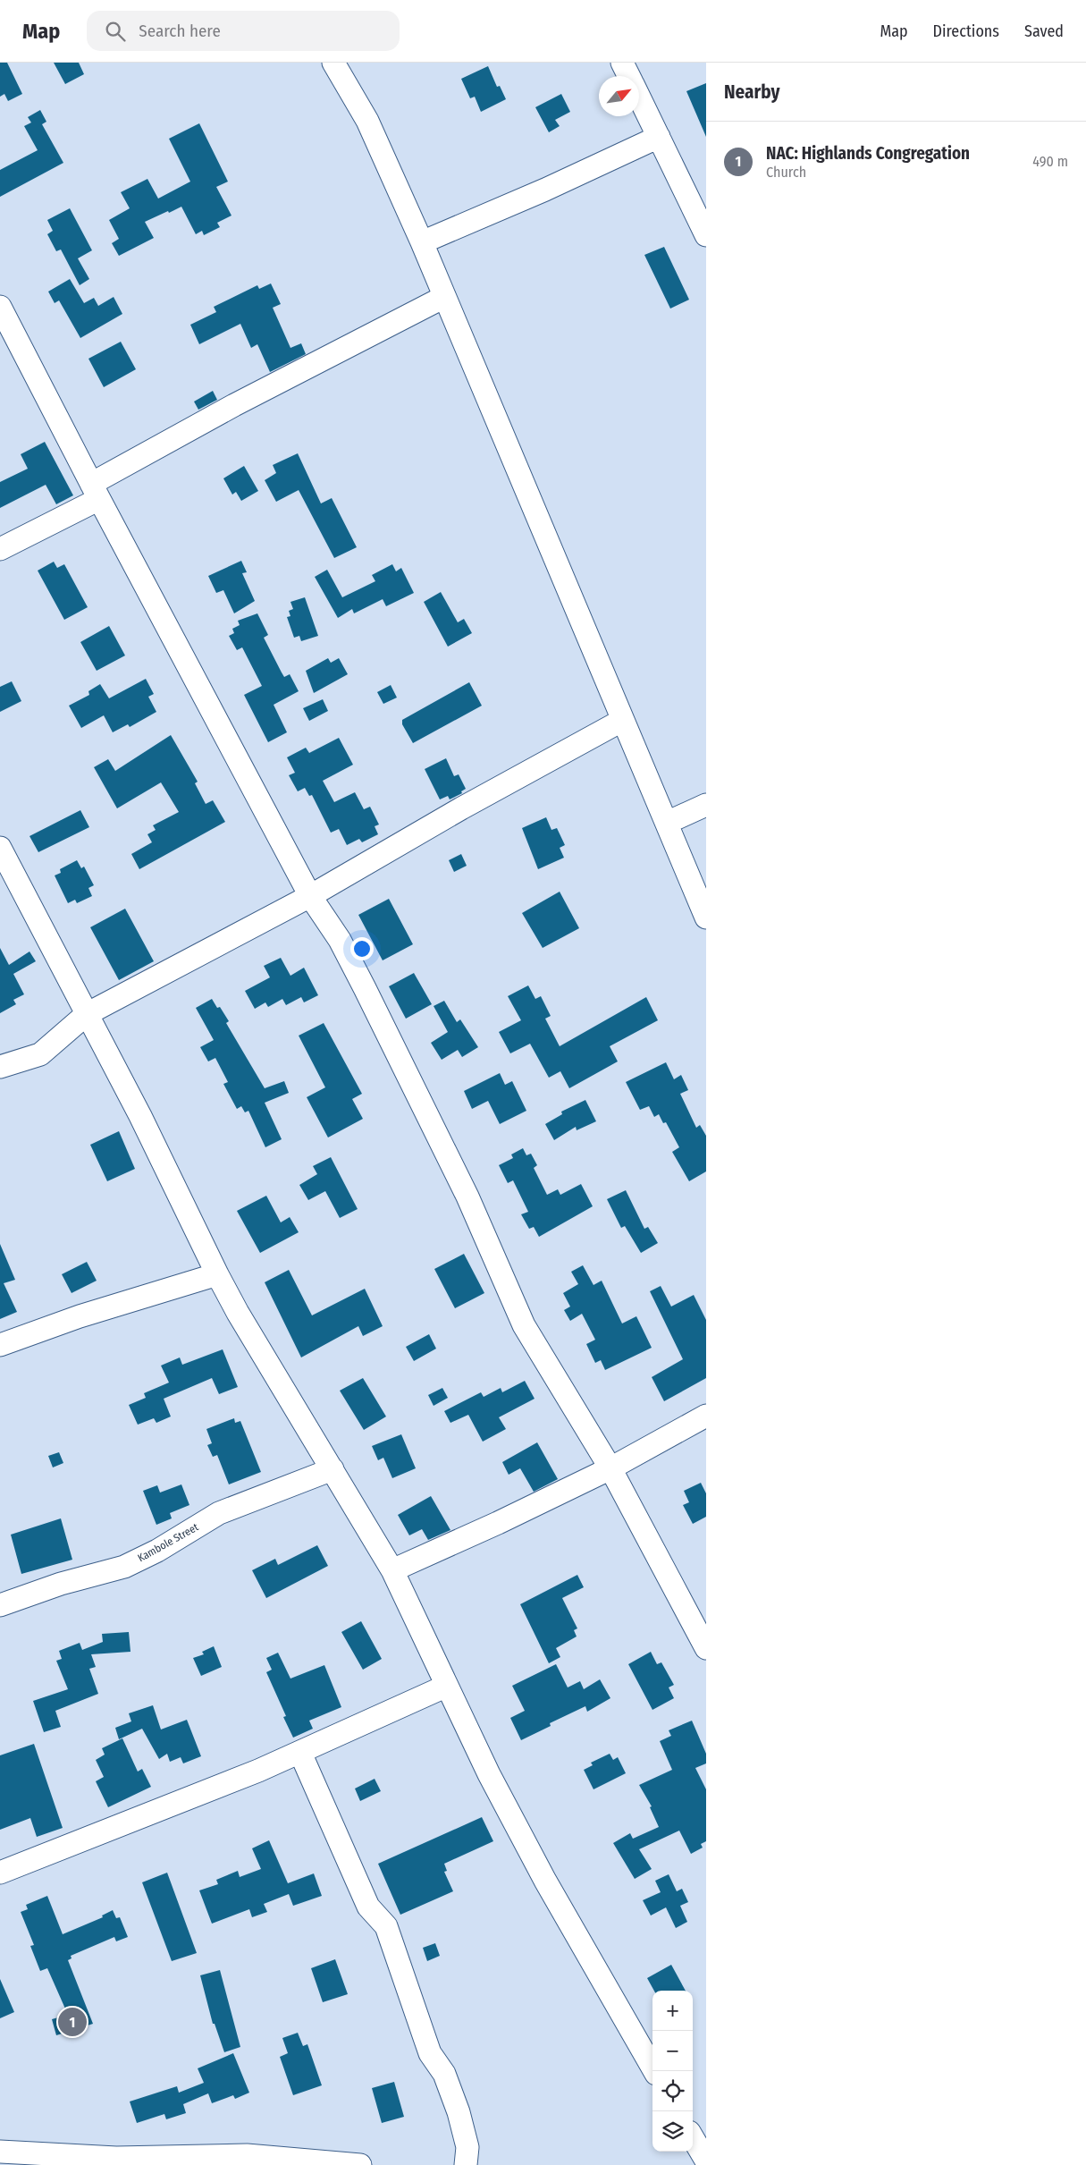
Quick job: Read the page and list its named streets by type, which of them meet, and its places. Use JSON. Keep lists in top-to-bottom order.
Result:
{
  "streets": {
    "street": ["Kambole Street"]
  },
  "north": "top right",
  "page": {
    "header": "Map",
    "search": "Search here",
    "nav": ["Map", "Directions", "Saved"],
    "heading": "Nearby",
    "list": [
      {
        "mark": "1",
        "name": "NAC: Highlands Congregation",
        "note": "Church",
        "value": "490 m"
      }
    ],
    "map_buttons": ["+", "−"],
    "pins": "1"
  }
}
